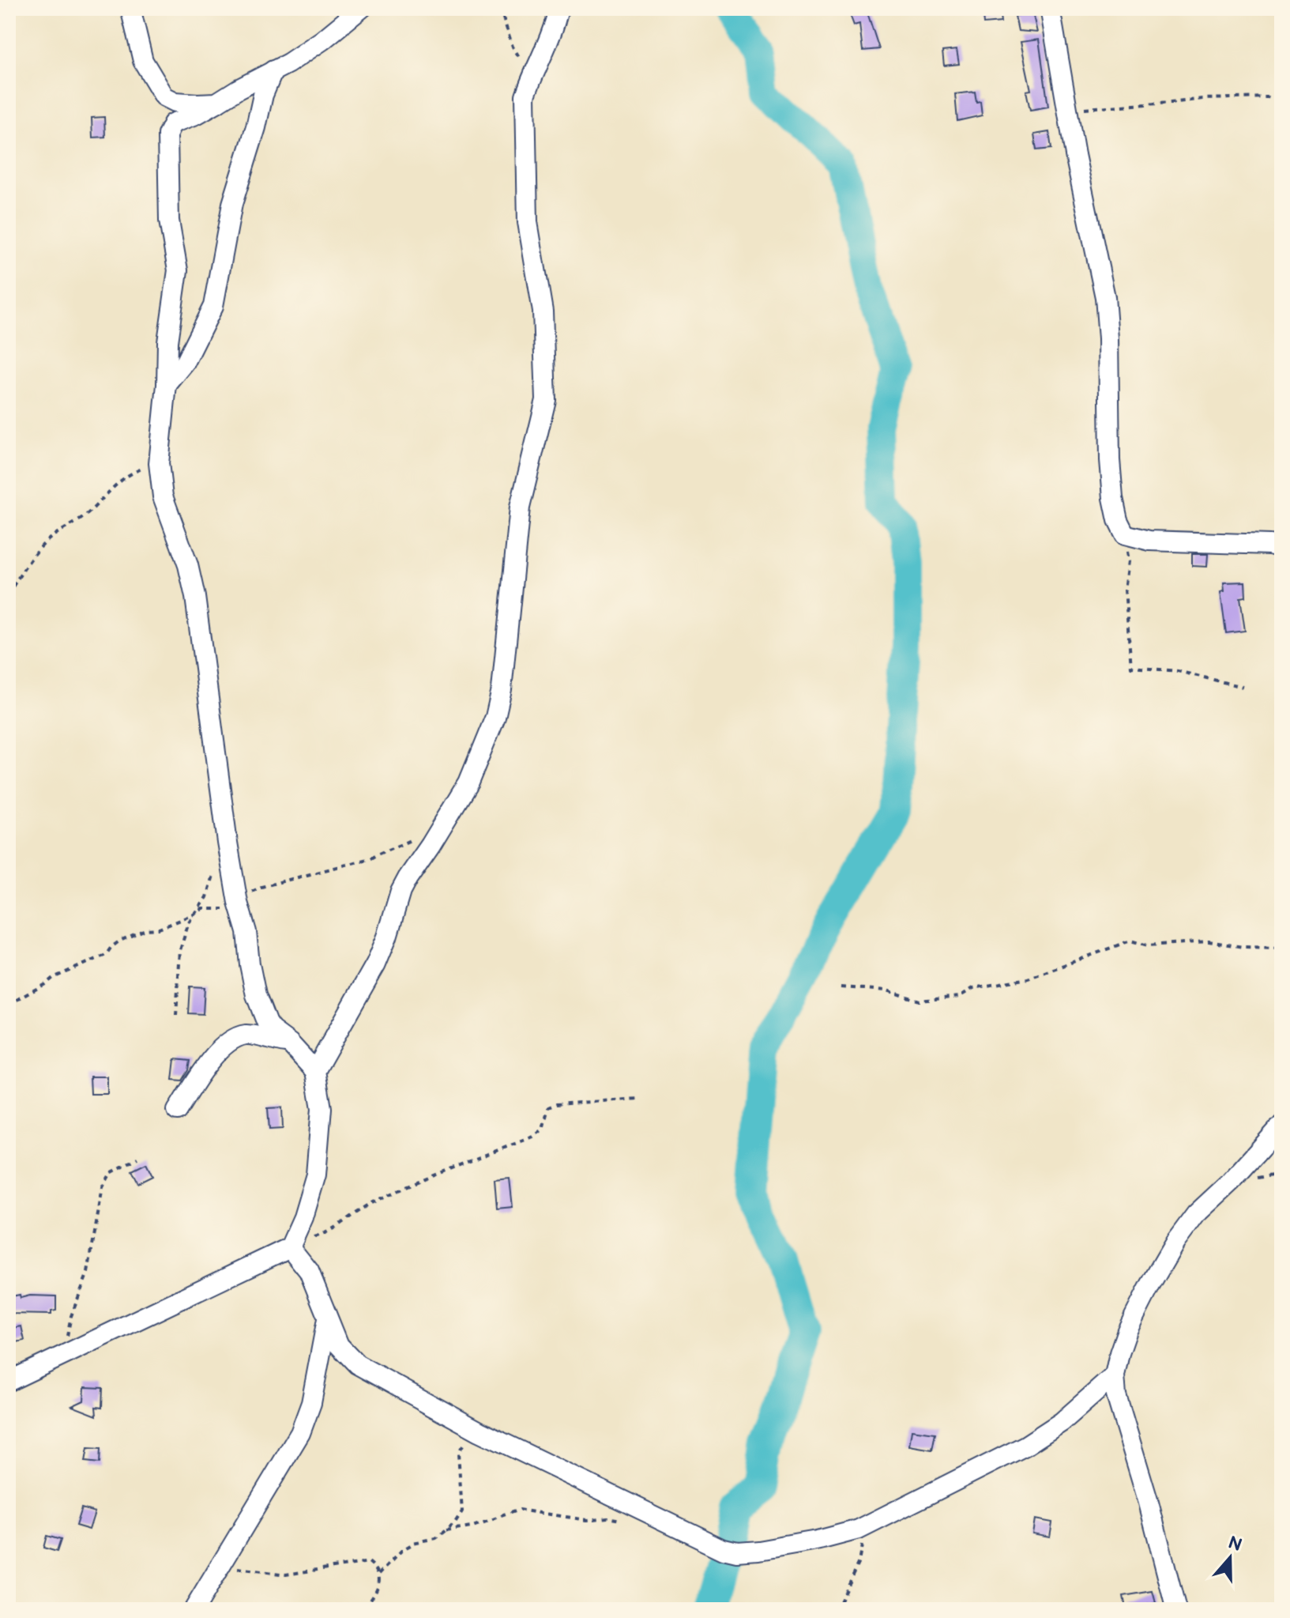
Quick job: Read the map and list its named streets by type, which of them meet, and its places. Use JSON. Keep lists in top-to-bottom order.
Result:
{
  "north": "top"
}
